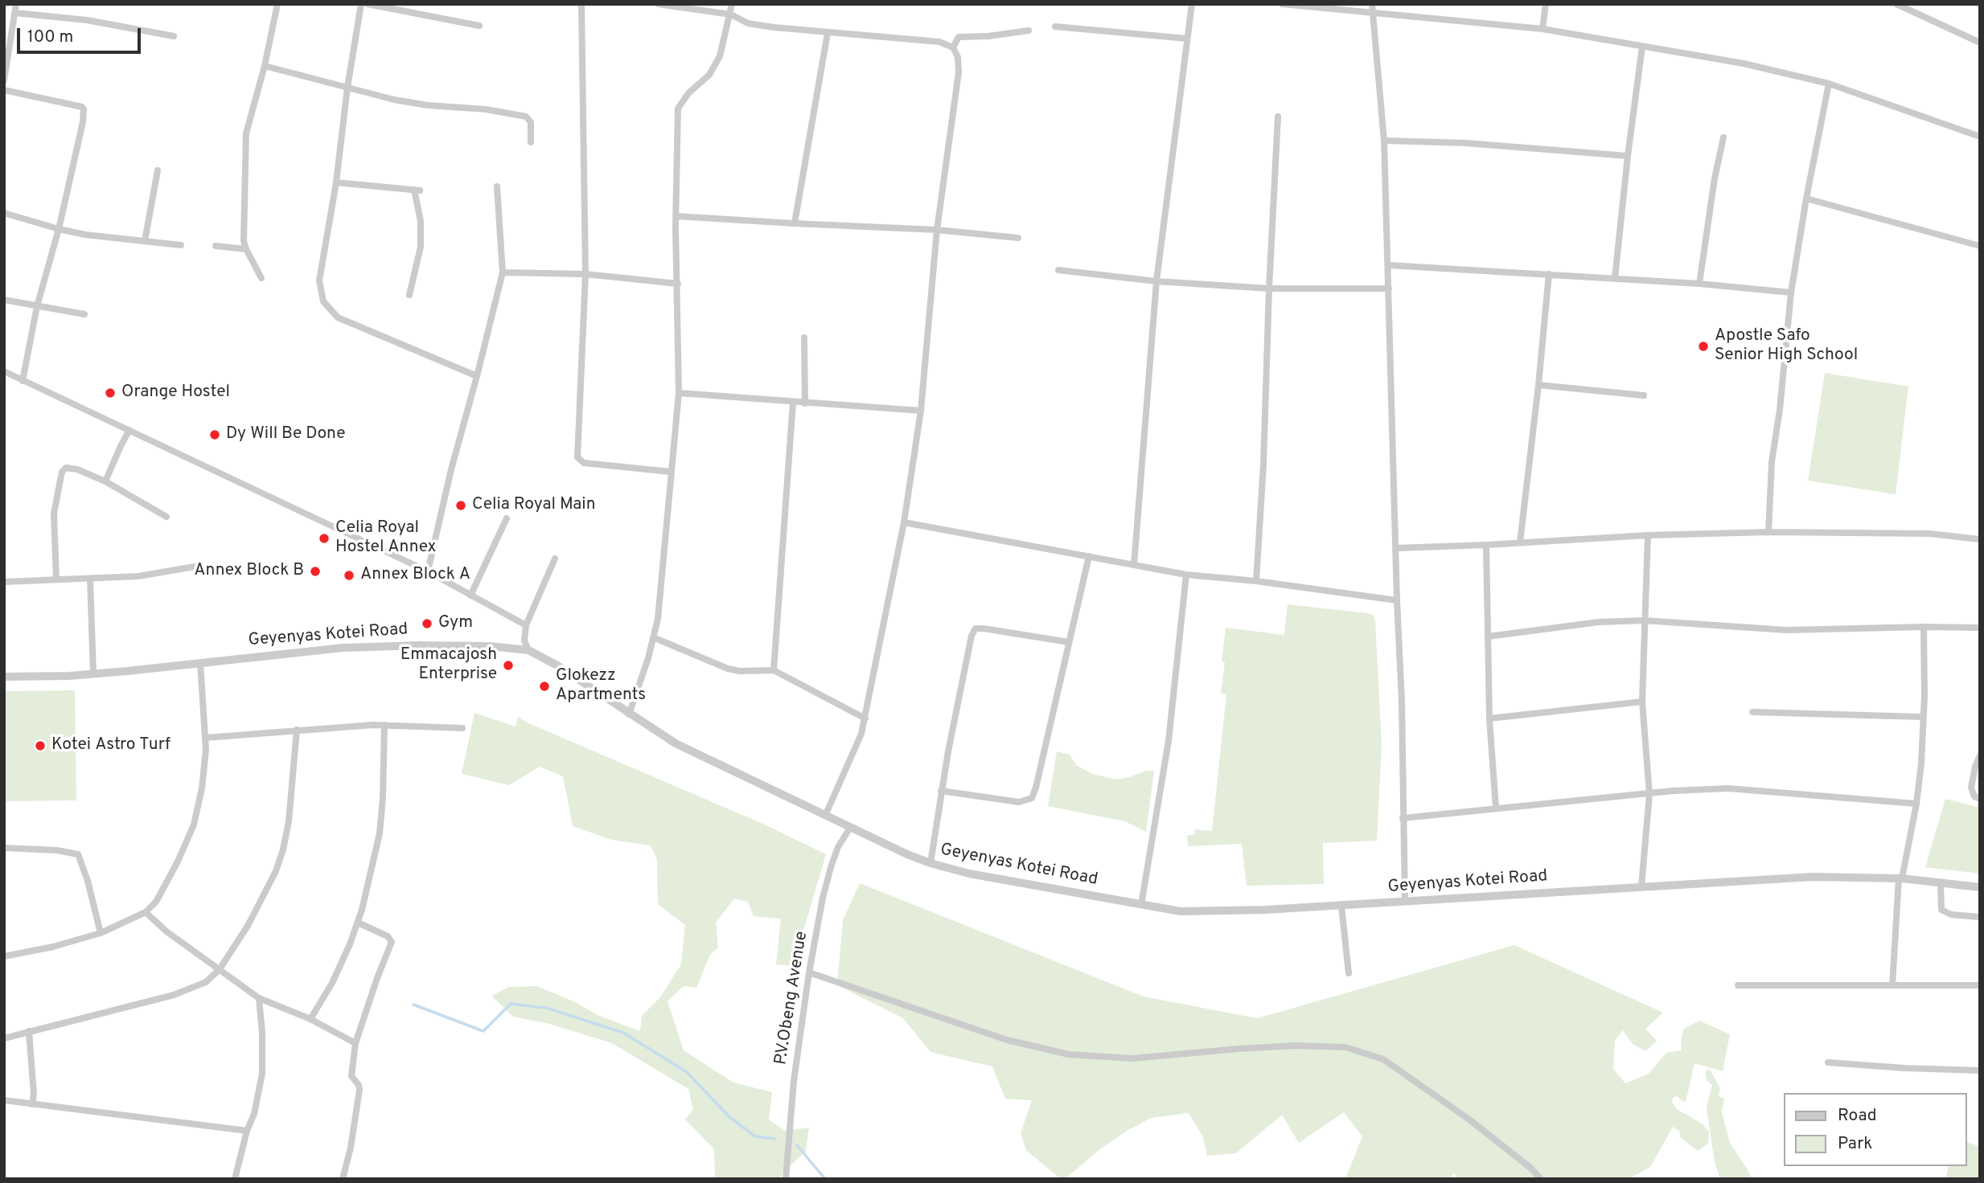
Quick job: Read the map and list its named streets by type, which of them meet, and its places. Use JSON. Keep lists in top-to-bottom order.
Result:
{
  "streets": {
    "street": ["Geyenyas Kotei Road", "P.V.Obeng Avenue"]
  },
  "crossings": [
    ["Geyenyas Kotei Road", "P.V.Obeng Avenue"]
  ],
  "places": [
    "Apostle Safo Senior High School",
    "Orange Hostel",
    "Dy Will Be Done",
    "Celia Royal Main",
    "Celia Royal Hostel Annex",
    "Annex Block B",
    "Annex Block A",
    "Gym",
    "Emmacajosh Enterprise",
    "Glokezz Apartments",
    "Kotei Astro Turf"
  ],
  "legend": ["Road", "Park"],
  "scale_bar": "100 m"
}
